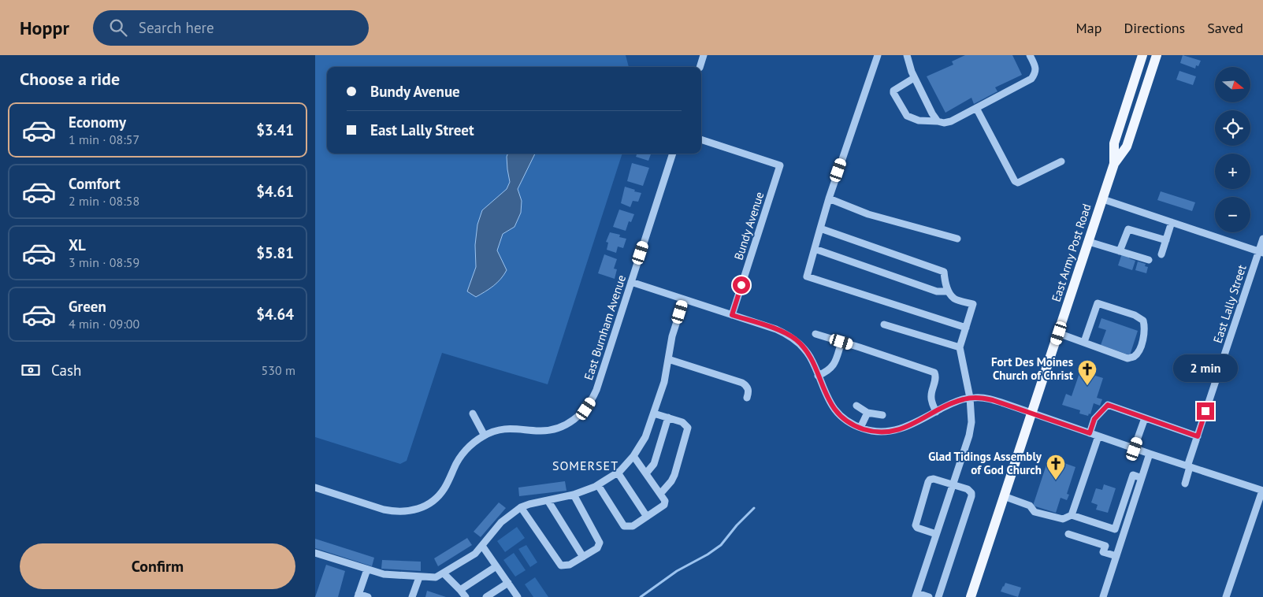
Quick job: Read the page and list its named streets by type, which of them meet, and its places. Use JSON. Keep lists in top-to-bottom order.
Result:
{
  "streets": {
    "main road": ["East Army Post Road"],
    "street": ["Bundy Avenue", "East Lally Street", "East Burnham Avenue"]
  },
  "districts": ["SOMERSET"],
  "places": {
    "church": ["Fort Des Moines Church of Christ", "Glad Tidings Assembly of God Church"]
  },
  "north": "right",
  "page": {
    "header": "Hoppr",
    "search": "Search here",
    "nav": ["Map", "Directions", "Saved"],
    "heading": "Choose a ride",
    "map_buttons": ["+", "−"],
    "banner": ["Bundy Avenue", "East Lally Street"],
    "list": [
      {
        "name": "Economy",
        "note": "1 min · 08:57",
        "value": "$3.41"
      },
      {
        "name": "Comfort",
        "note": "2 min · 08:58",
        "value": "$4.61"
      },
      {
        "name": "XL",
        "note": "3 min · 08:59",
        "value": "$5.81"
      },
      {
        "name": "Green",
        "note": "4 min · 09:00",
        "value": "$4.64"
      }
    ],
    "pay": ["Cash", "530 m"],
    "bubble": "2 min",
    "buttons": "Confirm"
  }
}
